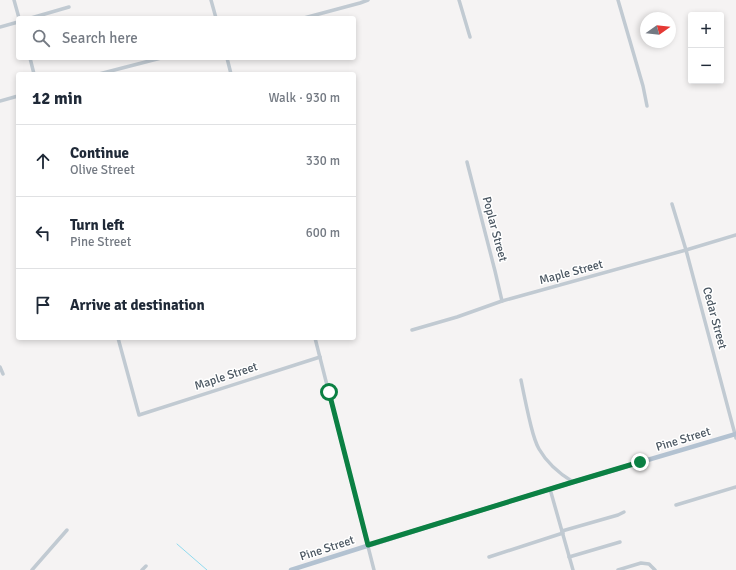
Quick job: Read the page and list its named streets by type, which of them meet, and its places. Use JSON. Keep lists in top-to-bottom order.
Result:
{
  "streets": {
    "main road": ["Pine Street"],
    "street": ["Poplar Street", "Maple Street", "Cedar Street"]
  },
  "crossings": [
    ["Poplar Street", "Maple Street"],
    ["Maple Street", "Cedar Street"],
    ["Cedar Street", "Pine Street"]
  ],
  "north": "right",
  "page": {
    "map_buttons": ["+", "−"],
    "search": "Search here",
    "heading": ["12 min", "Walk · 930 m"],
    "list": [
      ["Continue", "Olive Street", "330 m"],
      ["Turn left", "Pine Street", "600 m"],
      "Arrive at destination"
    ]
  }
}
